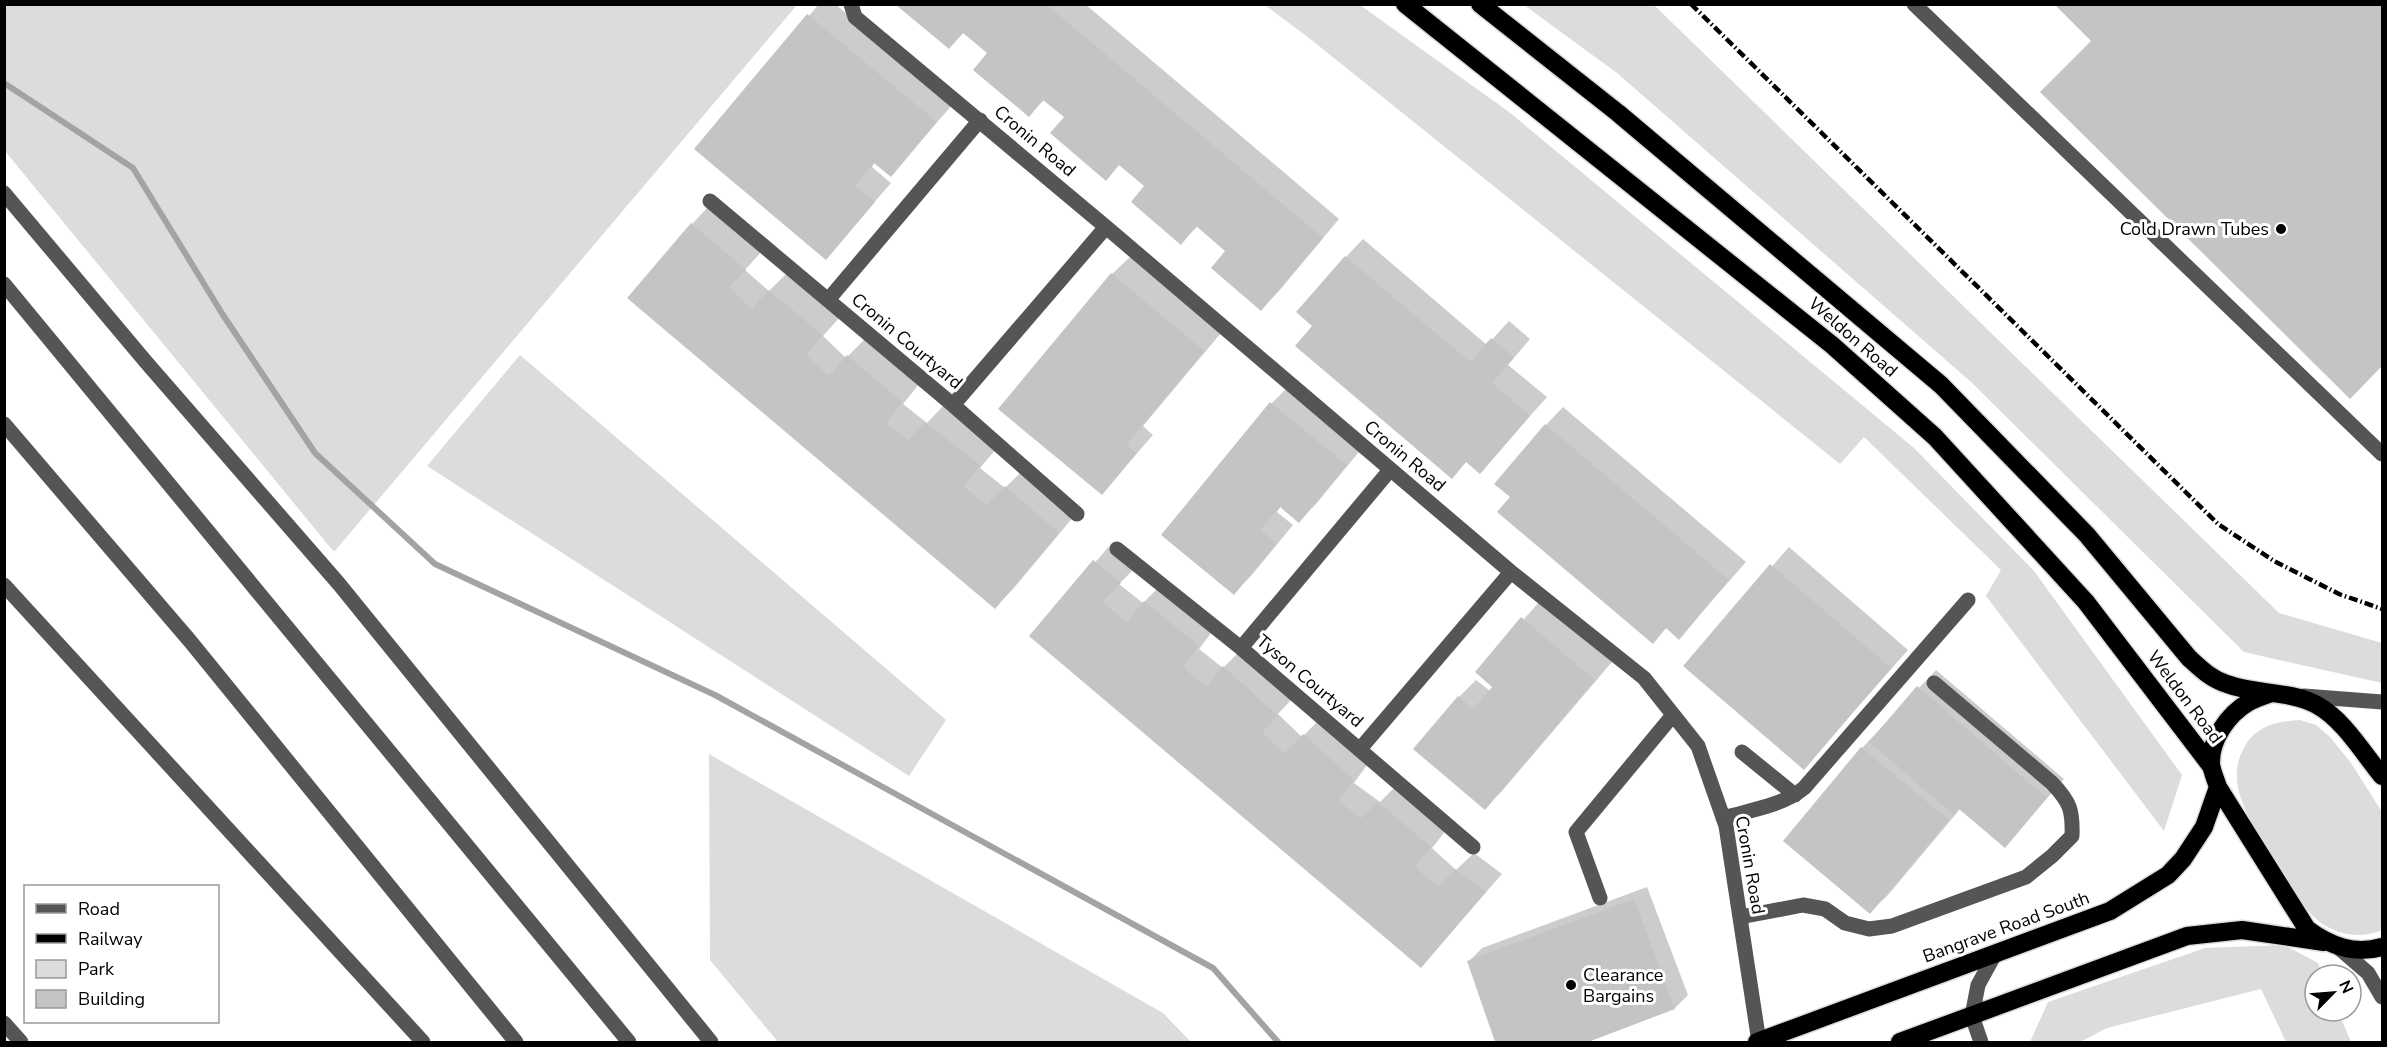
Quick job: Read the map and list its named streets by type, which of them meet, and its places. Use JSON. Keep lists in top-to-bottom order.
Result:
{
  "streets": {
    "highway": ["Weldon Road", "Bangrave Road South"],
    "street": ["Cronin Road", "Cronin Courtyard", "Tyson Courtyard"]
  },
  "crossings": [
    ["Cronin Road", "Bangrave Road South"]
  ],
  "places": ["Cold Drawn Tubes", "Clearance Bargains"],
  "legend": [
    "Road",
    "Railway",
    "Park",
    "Building"
  ],
  "north": "top right"
}
